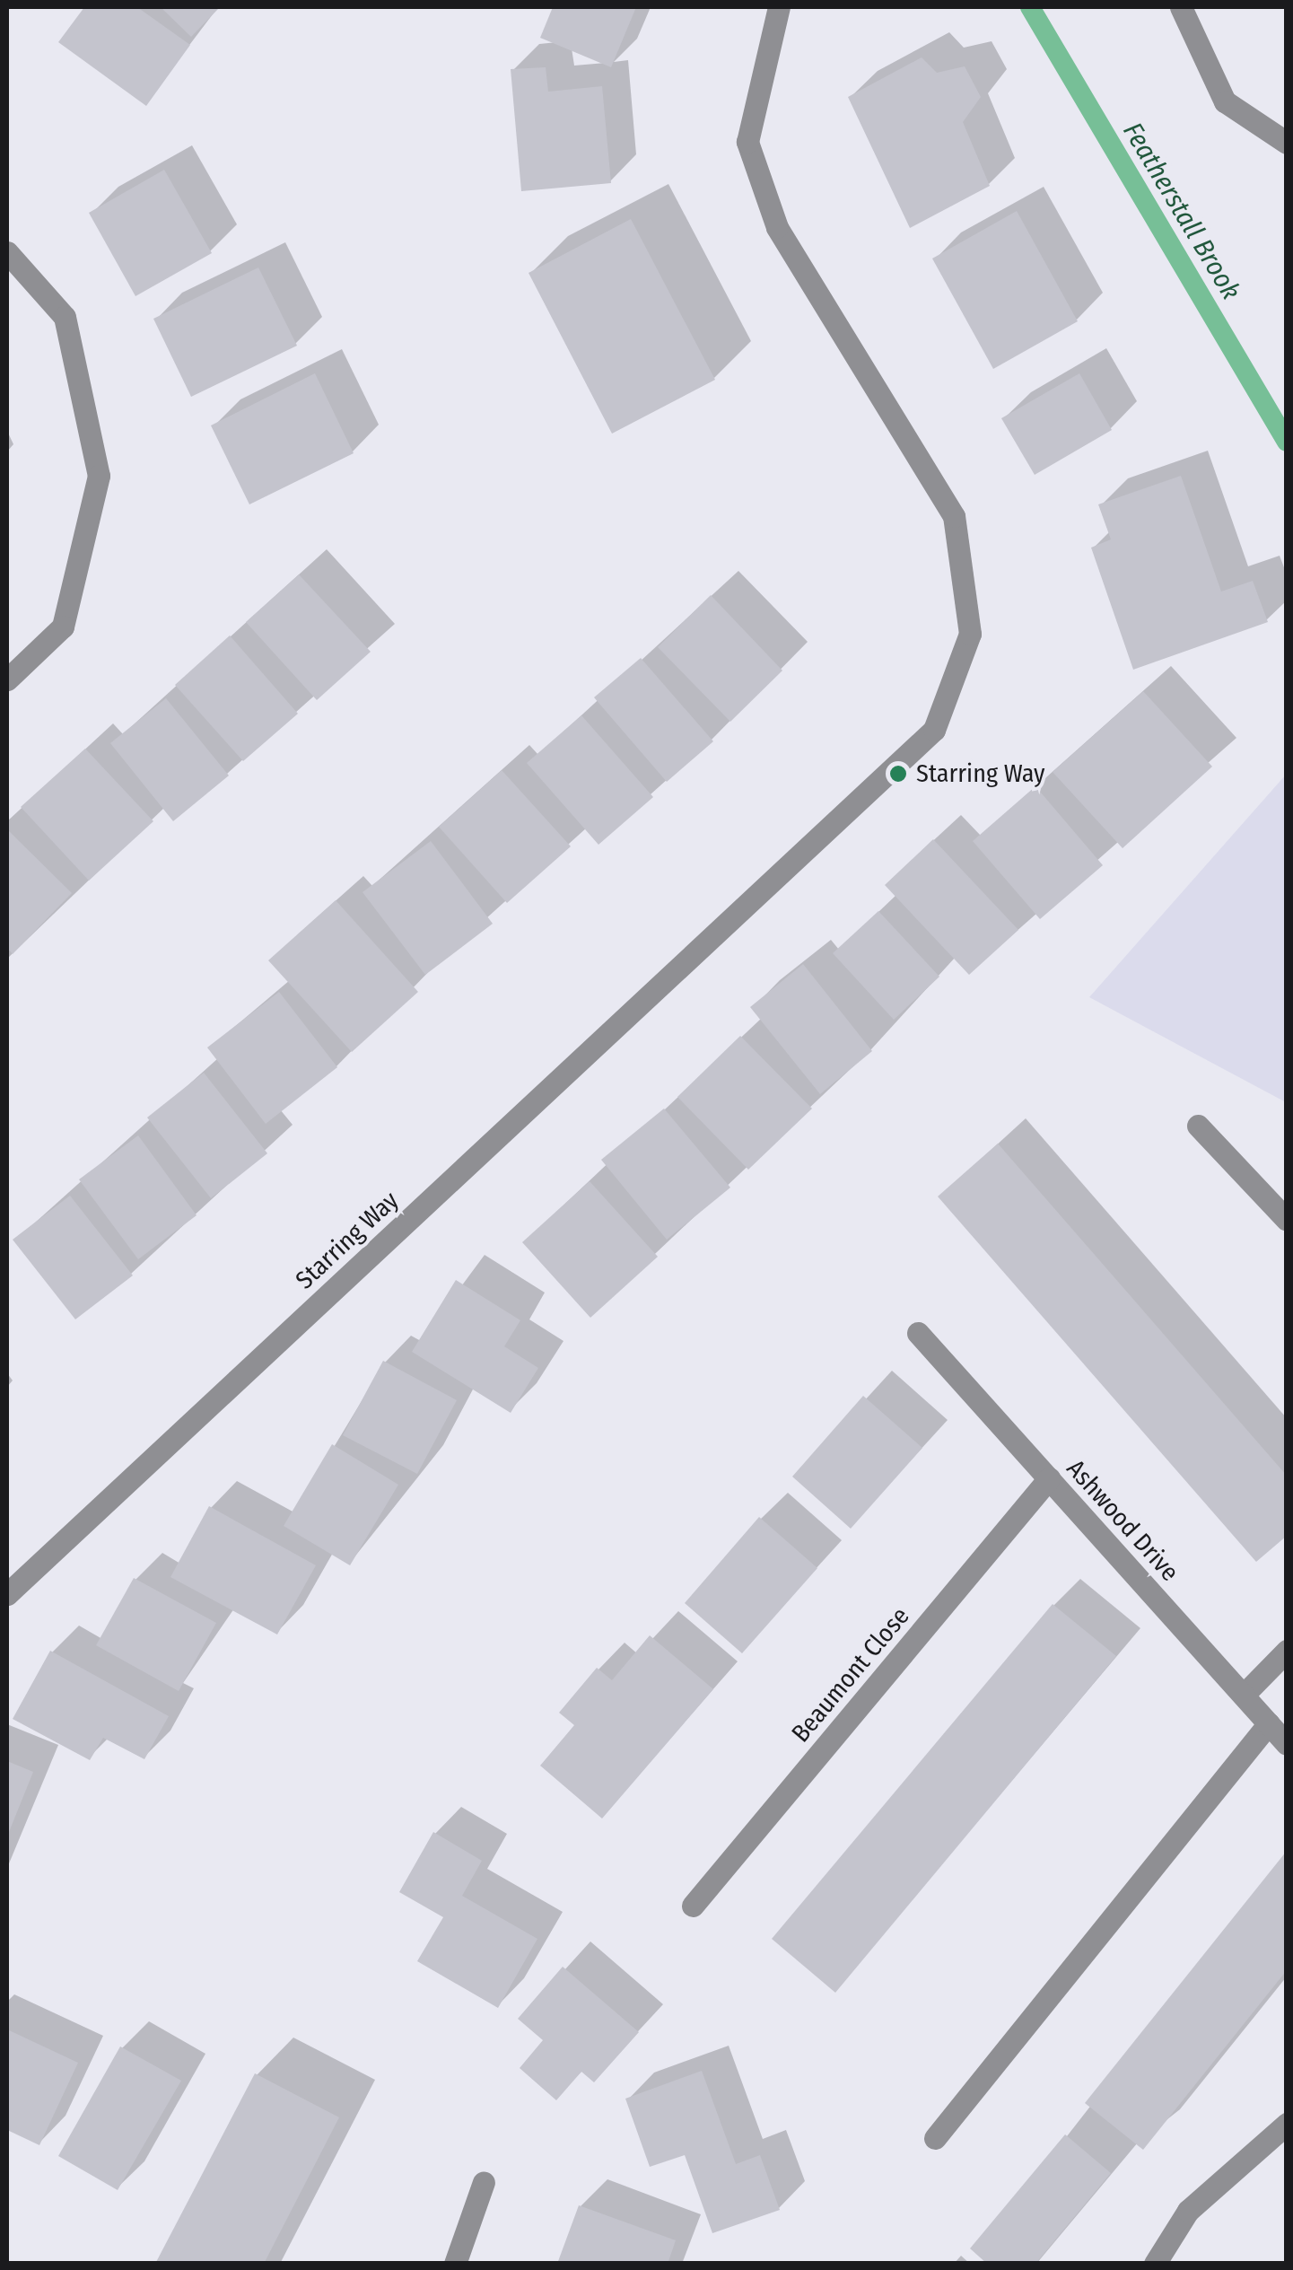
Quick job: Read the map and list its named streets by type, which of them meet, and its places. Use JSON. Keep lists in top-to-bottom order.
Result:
{
  "streets": {
    "street": ["Starring Way", "Ashwood Drive", "Beaumont Close"]
  },
  "crossings": [
    ["Ashwood Drive", "Beaumont Close"]
  ],
  "water": ["Featherstall Brook"],
  "places": ["Starring Way"]
}
